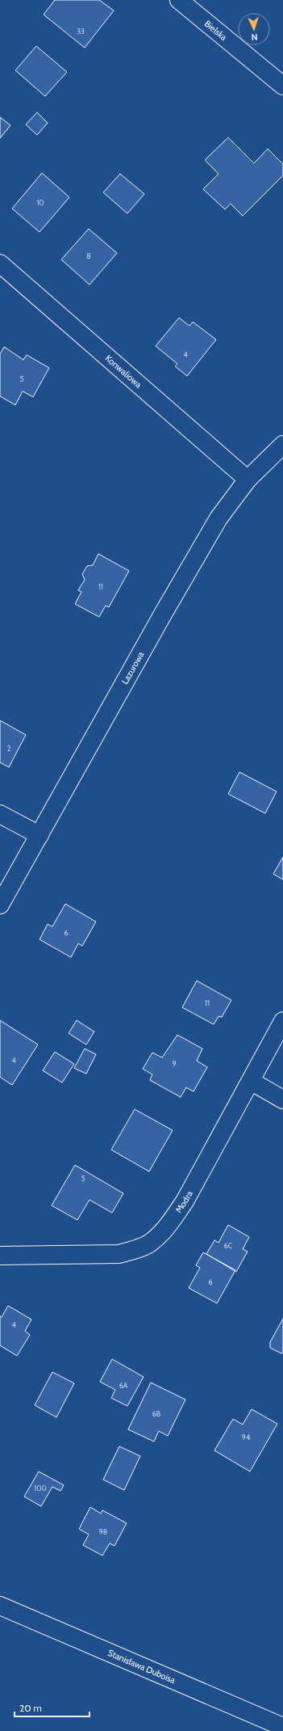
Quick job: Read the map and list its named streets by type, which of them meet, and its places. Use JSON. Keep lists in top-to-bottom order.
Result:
{
  "streets": {
    "street": [
      "Bielska",
      "Konwaliowa",
      "Lazurowa",
      "Modra",
      "Stanisława Duboisa"
    ]
  },
  "crossings": [
    ["Konwaliowa", "Lazurowa"]
  ],
  "house_numbers": [
    "33",
    "10",
    "8",
    "4",
    "5",
    "11",
    "2",
    "6",
    "11",
    "4",
    "9",
    "5",
    "6C",
    "6",
    "4",
    "6A",
    "6B",
    "94",
    "100",
    "98"
  ],
  "scale_bar": "20 m",
  "north": "bottom"
}
